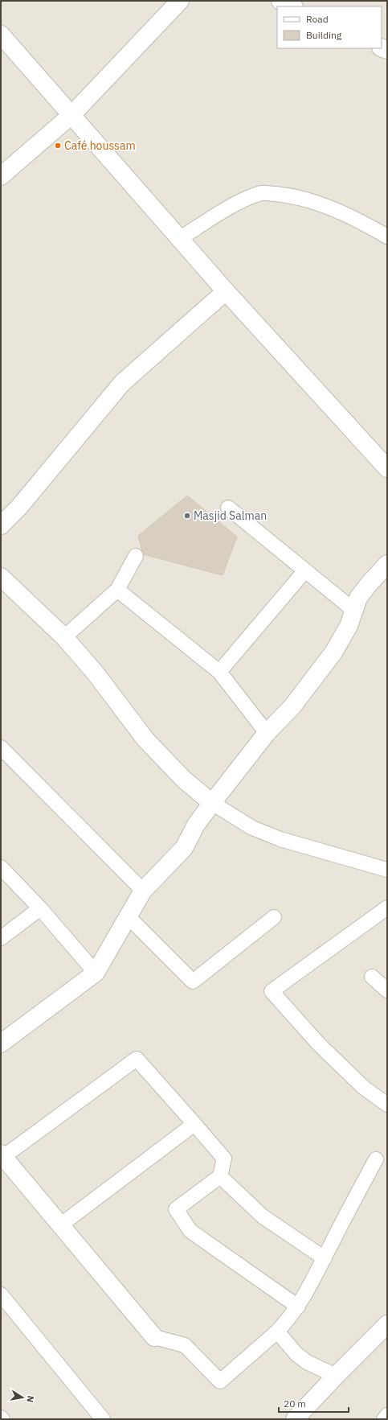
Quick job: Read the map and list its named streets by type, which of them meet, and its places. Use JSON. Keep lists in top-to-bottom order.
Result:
{
  "places": ["Café houssam", "Masjid Salman"],
  "legend": ["Road", "Building"],
  "scale_bar": "20 m",
  "north": "right"
}
